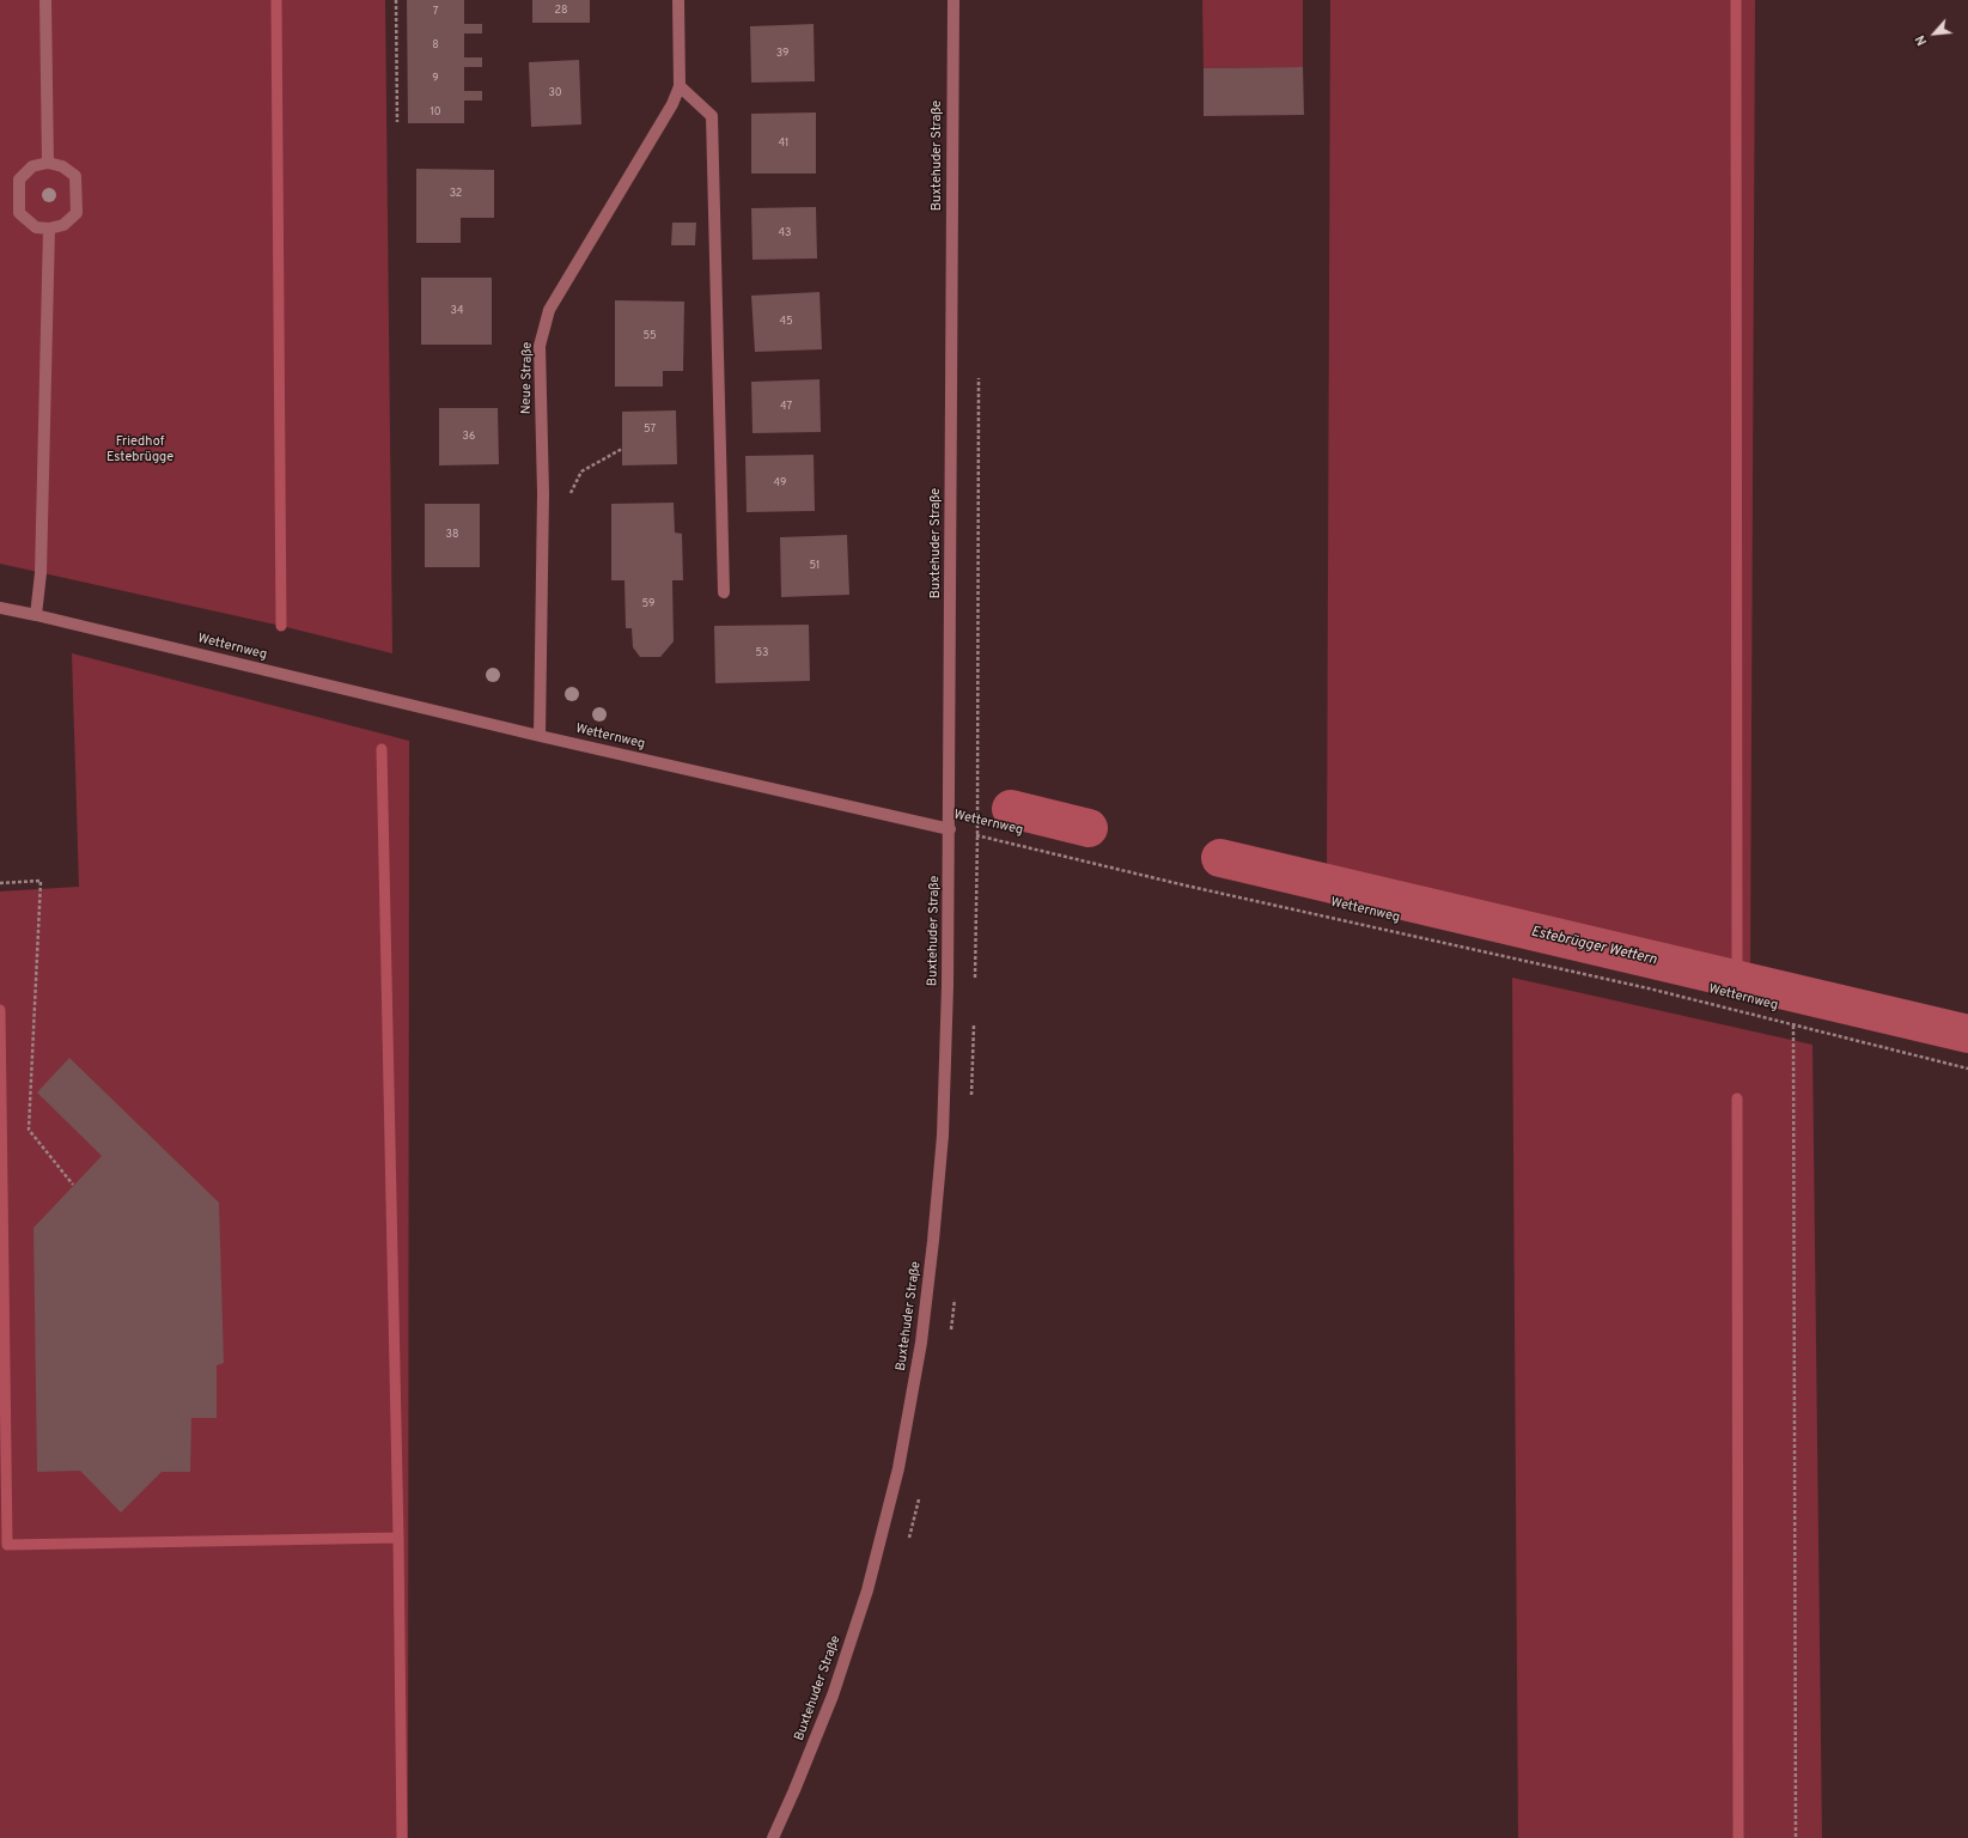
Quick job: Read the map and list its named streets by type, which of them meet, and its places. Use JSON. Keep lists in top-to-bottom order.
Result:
{
  "streets": {
    "street": ["Buxtehuder Straße", "Neue Straße", "Wetternweg"]
  },
  "crossings": [
    ["Buxtehuder Straße", "Wetternweg"],
    ["Neue Straße", "Wetternweg"]
  ],
  "water": ["Estebrügger Wettern"],
  "parks": ["Friedhof Estebrügge"],
  "house_numbers": [
    "28",
    "7",
    "8",
    "39",
    "9",
    "30",
    "10",
    "41",
    "32",
    "43",
    "34",
    "45",
    "55",
    "47",
    "57",
    "36",
    "49",
    "38",
    "51",
    "59",
    "53"
  ],
  "north": "bottom left"
}
